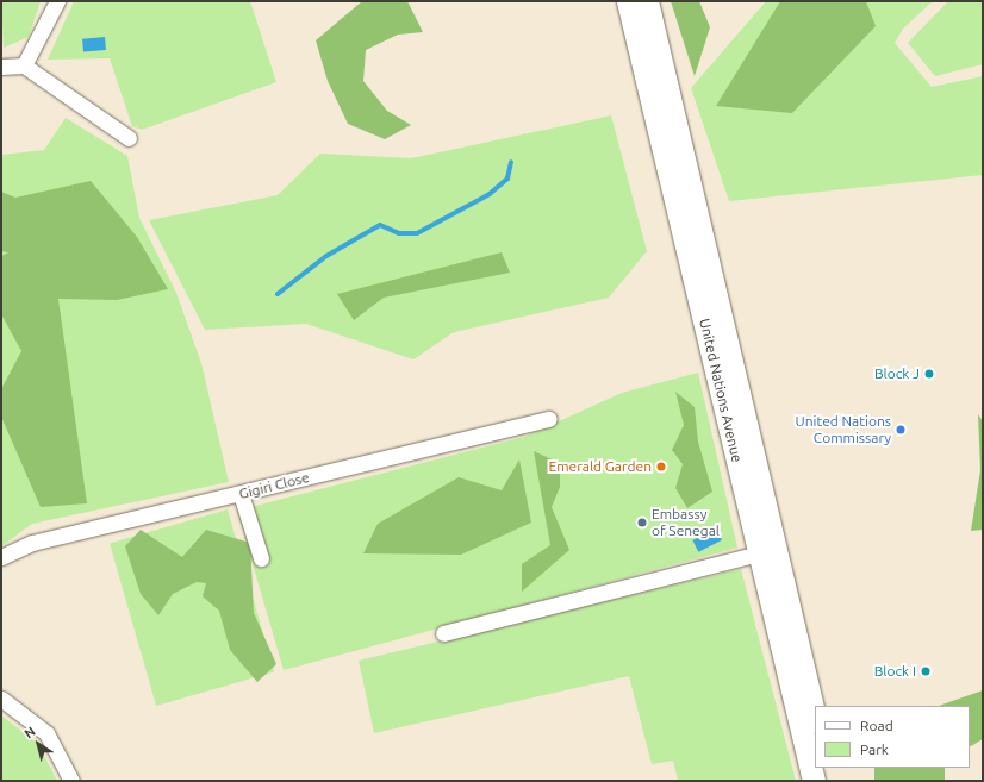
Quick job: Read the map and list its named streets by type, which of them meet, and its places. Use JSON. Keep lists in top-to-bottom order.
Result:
{
  "streets": {
    "street": ["United Nations Avenue", "Gigiri Close"]
  },
  "places": [
    "Block J",
    "United Nations Commissary",
    "Emerald Garden",
    "Embassy of Senegal",
    "Block I"
  ],
  "legend": ["Road", "Park"],
  "north": "top left"
}
